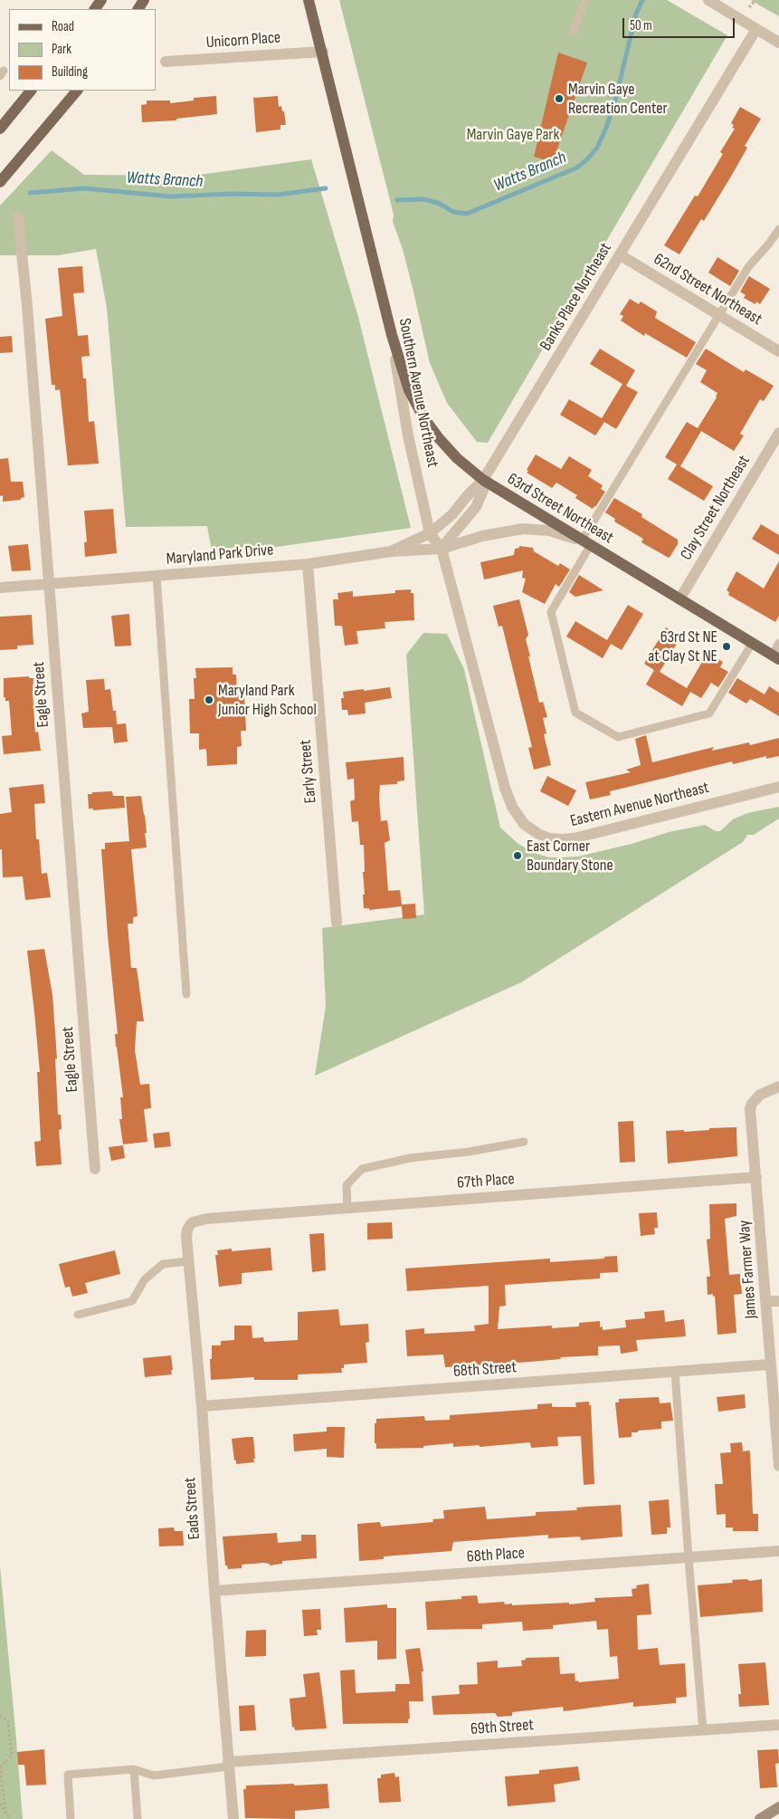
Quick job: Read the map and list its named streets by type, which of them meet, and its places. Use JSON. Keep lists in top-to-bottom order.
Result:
{
  "streets": {
    "main road": ["Southern Avenue Northeast", "63rd Street Northeast"],
    "street": [
      "Unicorn Place",
      "62nd Street Northeast",
      "Banks Place Northeast",
      "Clay Street Northeast",
      "Maryland Park Drive",
      "Eagle Street",
      "Early Street",
      "Eastern Avenue Northeast",
      "67th Place",
      "James Farmer Way",
      "68th Street",
      "Eads Street",
      "68th Place",
      "69th Street"
    ]
  },
  "crossings": [
    ["Unicorn Place", "Southern Avenue Northeast"],
    ["62nd Street Northeast", "Banks Place Northeast"],
    ["Banks Place Northeast", "Southern Avenue Northeast"],
    ["Banks Place Northeast", "63rd Street Northeast"],
    ["Banks Place Northeast", "Maryland Park Drive"],
    ["Southern Avenue Northeast", "63rd Street Northeast"],
    ["Southern Avenue Northeast", "Maryland Park Drive"],
    ["Southern Avenue Northeast", "Eastern Avenue Northeast"],
    ["Clay Street Northeast", "63rd Street Northeast"],
    ["63rd Street Northeast", "Maryland Park Drive"],
    ["Maryland Park Drive", "Eagle Street"],
    ["Maryland Park Drive", "Early Street"],
    ["67th Place", "James Farmer Way"],
    ["67th Place", "Eads Street"],
    ["James Farmer Way", "68th Street"],
    ["68th Street", "Eads Street"],
    ["Eads Street", "68th Place"],
    ["Eads Street", "69th Street"]
  ],
  "water": ["Watts Branch"],
  "parks": ["Marvin Gaye Park"],
  "places": [
    "Marvin Gaye Recreation Center",
    "63rd St NE at Clay St NE",
    "Maryland Park Junior High School",
    "East Corner Boundary Stone"
  ],
  "legend": ["Road", "Park", "Building"],
  "scale_bar": "50 m"
}
